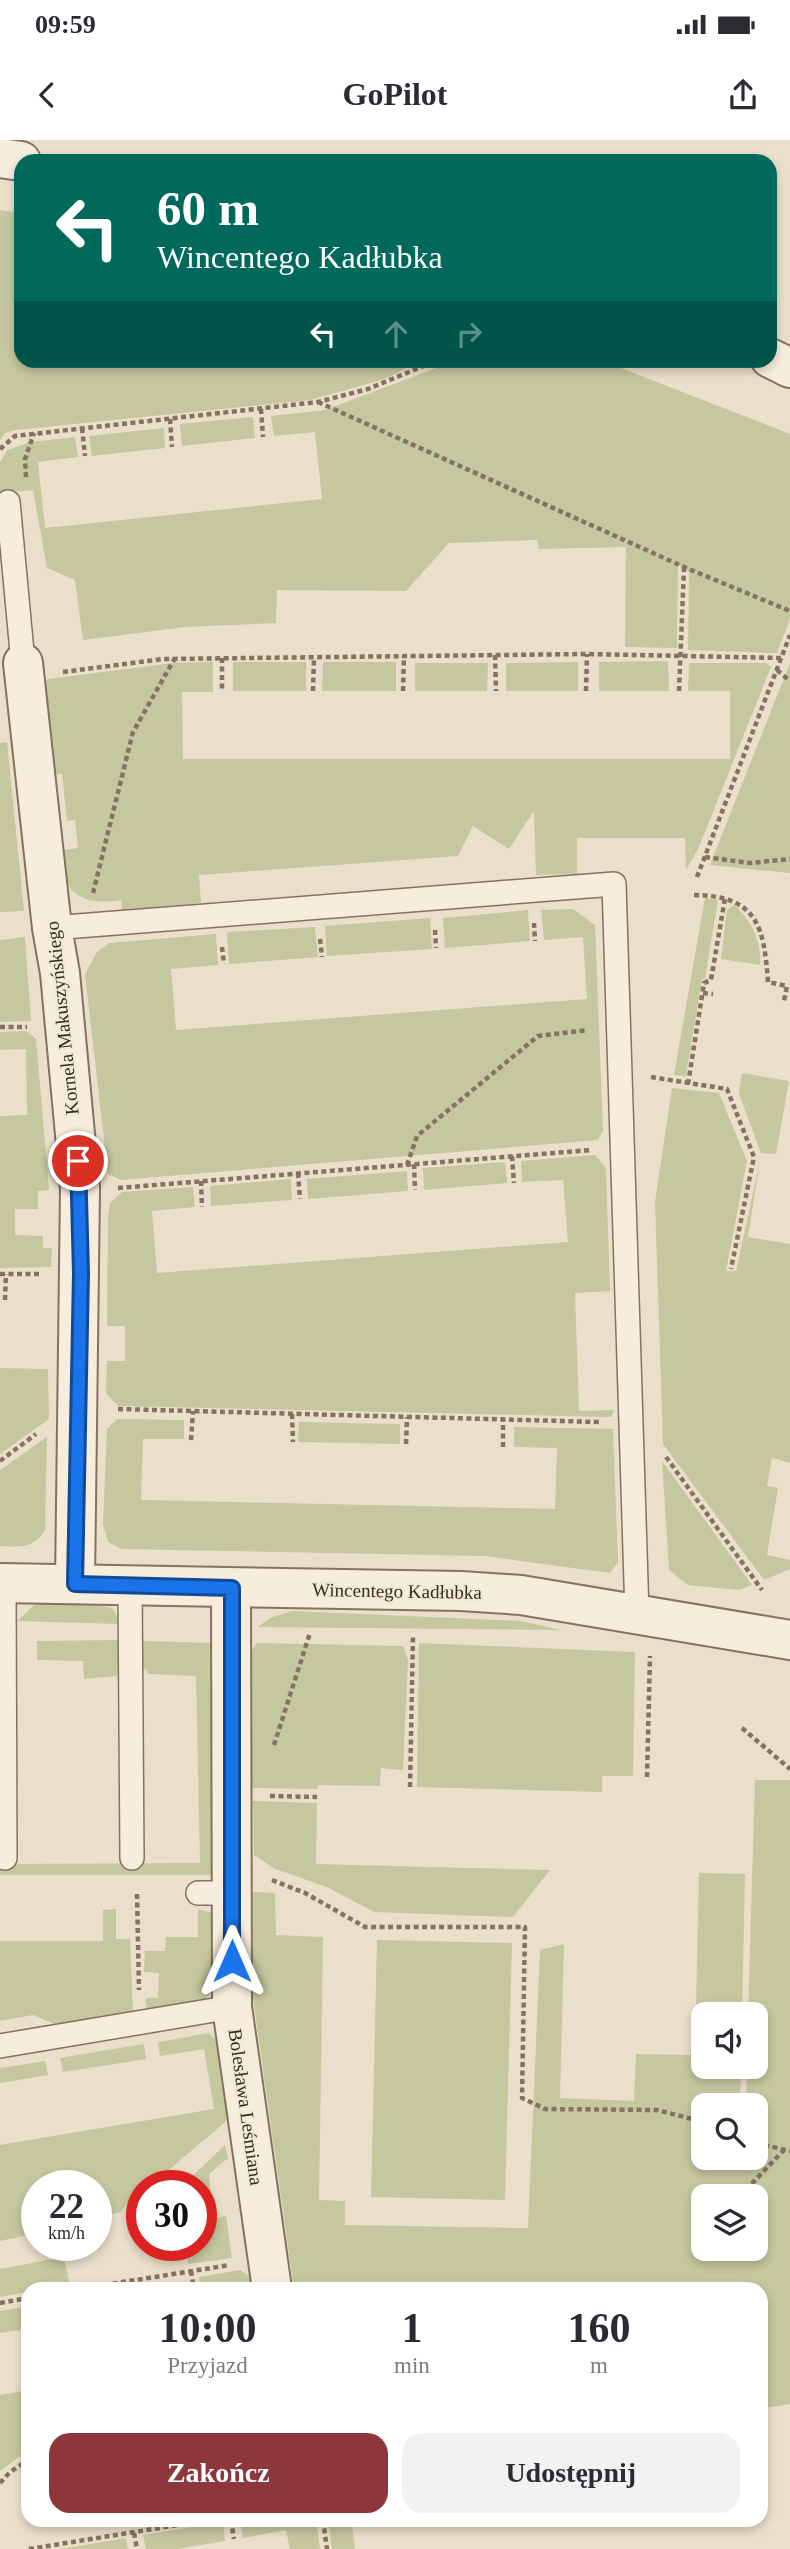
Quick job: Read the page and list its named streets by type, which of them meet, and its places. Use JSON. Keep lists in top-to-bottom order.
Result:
{
  "streets": {
    "street": ["Kornela Makuszyńskiego", "Wincentego Kadłubka", "Bolesława Leśmiana"]
  },
  "crossings": [
    ["Kornela Makuszyńskiego", "Wincentego Kadłubka"],
    ["Wincentego Kadłubka", "Bolesława Leśmiana"]
  ],
  "page": {
    "status": "09:59",
    "header": "GoPilot",
    "turn": ["60 m", "Wincentego Kadłubka"],
    "speed": "22 km/h",
    "limit": "30",
    "eta": [
      "10:00",
      "Przyjazd",
      "1",
      "min",
      "160",
      "m"
    ],
    "buttons": ["Zakończ", "Udostępnij"]
  }
}
